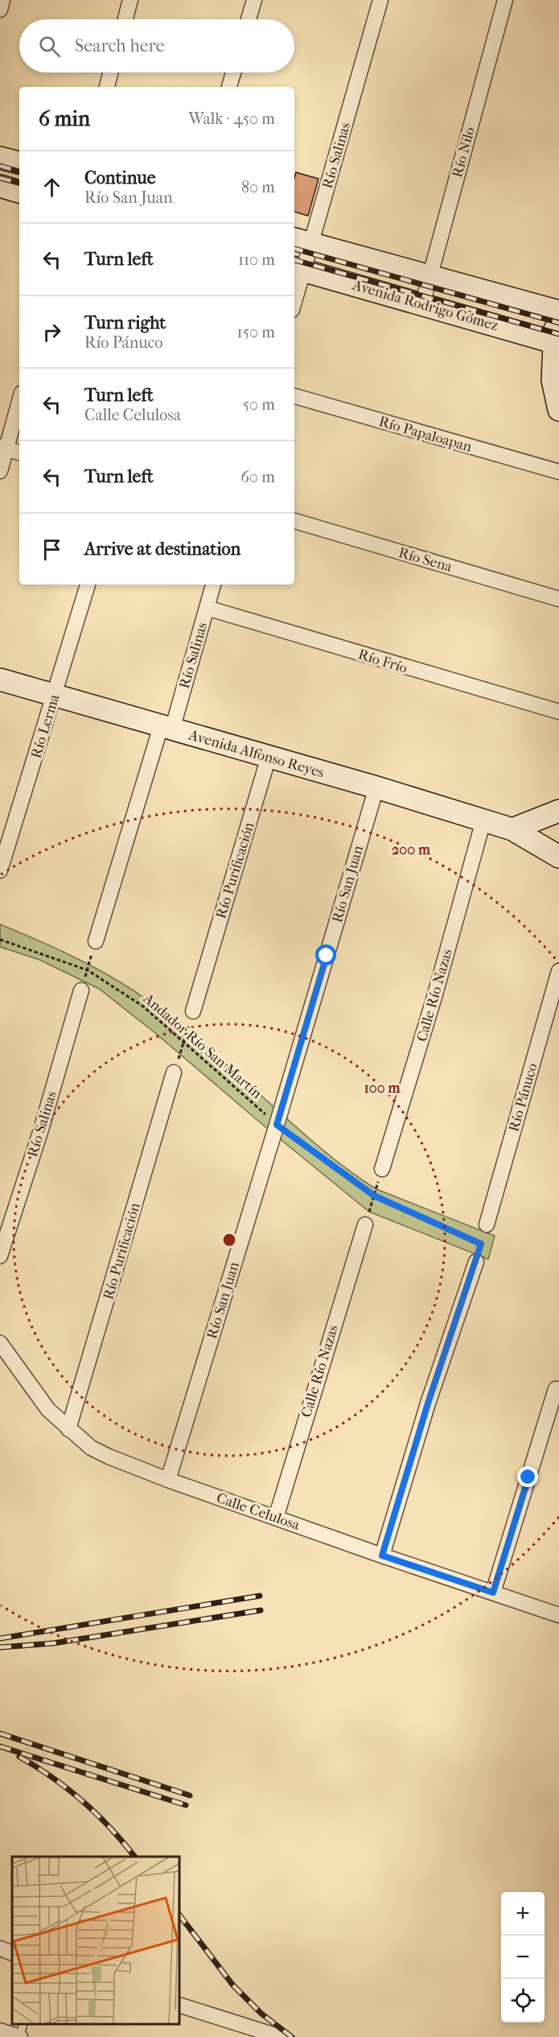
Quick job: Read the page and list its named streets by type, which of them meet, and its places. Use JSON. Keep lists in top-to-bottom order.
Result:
{
  "streets": {
    "street": [
      "Río Nilo",
      "Río Salinas",
      "Avenida Rodrigo Gómez",
      "Río Papaloapan",
      "Río Sena",
      "Río Frío",
      "Río Lerma",
      "Avenida Alfonso Reyes",
      "Río Purificación",
      "Río San Juan",
      "Calle Río Nazas",
      "Río Pánuco",
      "Calle Celulosa"
    ],
    "path": ["Andador Río San Martín"]
  },
  "crossings": [
    ["Río Nilo", "Avenida Rodrigo Gómez"],
    ["Río Salinas", "Avenida Rodrigo Gómez"],
    ["Río Salinas", "Río Frío"],
    ["Río Salinas", "Avenida Alfonso Reyes"],
    ["Río Lerma", "Avenida Alfonso Reyes"],
    ["Avenida Alfonso Reyes", "Río Purificación"],
    ["Avenida Alfonso Reyes", "Río San Juan"],
    ["Avenida Alfonso Reyes", "Calle Río Nazas"],
    ["Río Purificación", "Calle Celulosa"],
    ["Río San Juan", "Andador Río San Martín"],
    ["Río San Juan", "Calle Celulosa"],
    ["Calle Río Nazas", "Calle Celulosa"]
  ],
  "page": {
    "search": "Search here",
    "heading": ["6 min", "Walk · 450 m"],
    "list": [
      ["Continue", "Río San Juan", "80 m"],
      ["Turn left", "110 m"],
      ["Turn right", "Río Pánuco", "150 m"],
      ["Turn left", "Calle Celulosa", "50 m"],
      ["Turn left", "60 m"],
      "Arrive at destination"
    ],
    "map_buttons": ["+", "−"]
  },
  "rings": ["200 m", "100 m"]
}
